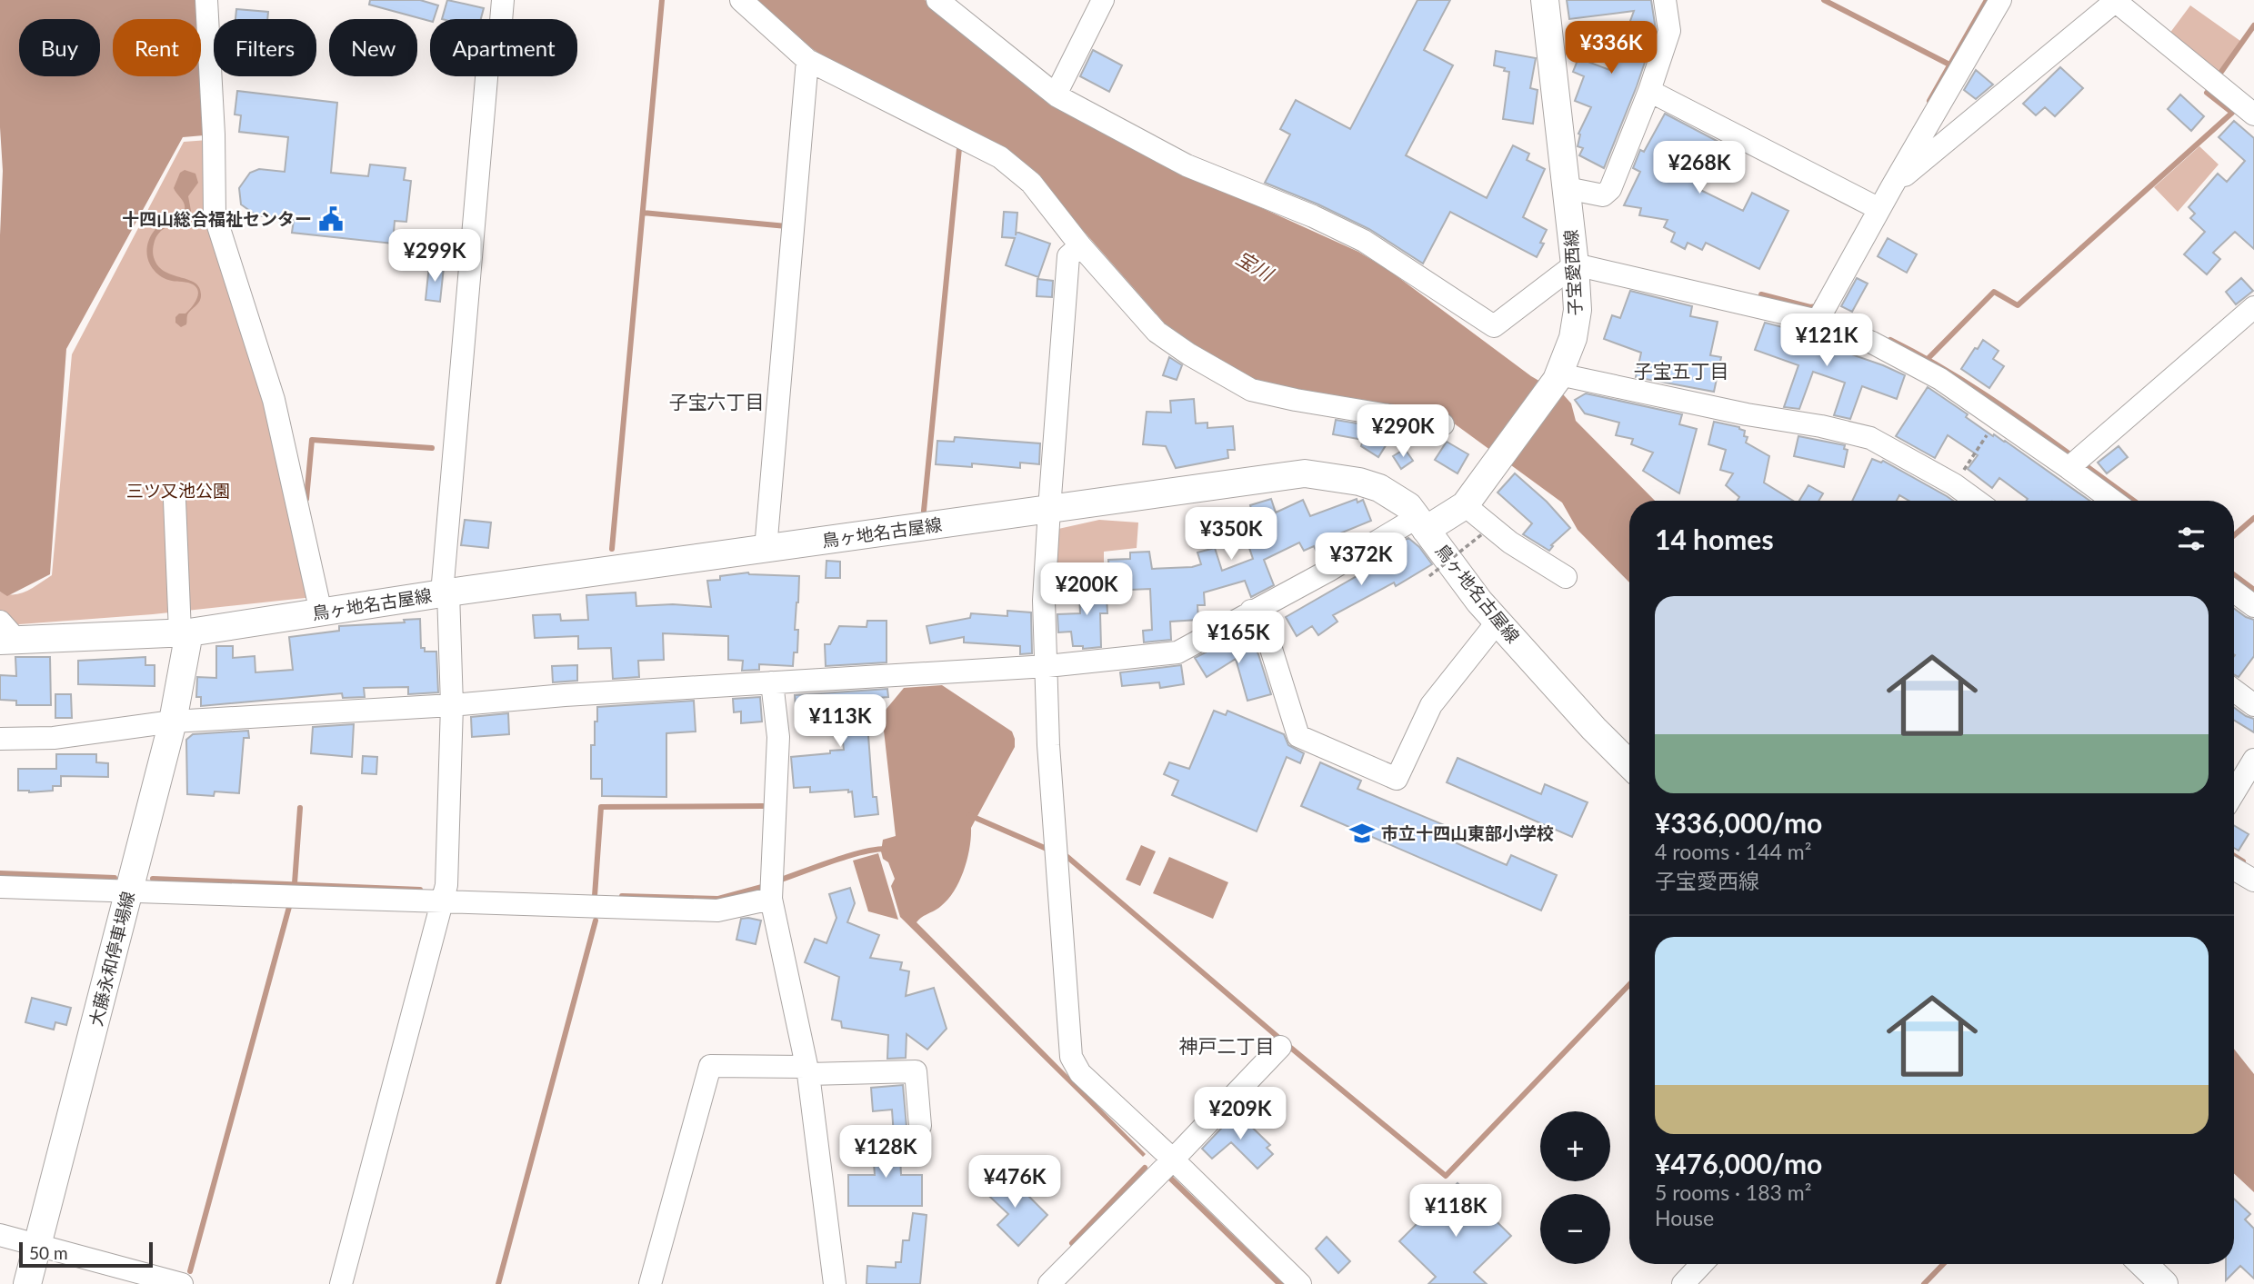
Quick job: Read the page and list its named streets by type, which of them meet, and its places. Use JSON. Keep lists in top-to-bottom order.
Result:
{
  "streets": {
    "main road": ["子宝愛西線", "鳥ヶ地名古屋線", "大藤永和停車場線"]
  },
  "crossings": [
    ["子宝愛西線", "鳥ヶ地名古屋線"],
    ["鳥ヶ地名古屋線", "大藤永和停車場線"]
  ],
  "districts": ["子宝五丁目", "子宝六丁目", "神戸二丁目"],
  "water": ["宝川"],
  "parks": ["三ツ又池公園"],
  "places": {
    "public building": ["十四山総合福祉センター"],
    "school or university": ["市立十四山東部小学校"]
  },
  "scale_bar": "50 m",
  "page": {
    "chip": [
      "Buy",
      "Rent",
      "Filters",
      "New",
      "Apartment"
    ],
    "price": [
      "¥336K",
      "¥268K",
      "¥299K",
      "¥121K",
      "¥290K",
      "¥350K",
      "¥372K",
      "¥200K",
      "¥165K",
      "¥113K",
      "¥209K",
      "¥128K",
      "¥476K",
      "¥118K"
    ],
    "heading": "14 homes",
    "list": [
      {
        "name": "¥336,000/mo",
        "note": "4 rooms · 144 m² · 子宝愛西線"
      },
      {
        "name": "¥476,000/mo",
        "note": "5 rooms · 183 m² · House"
      }
    ],
    "map_buttons": ["+", "−"],
    "scale": "50 m"
  }
}
